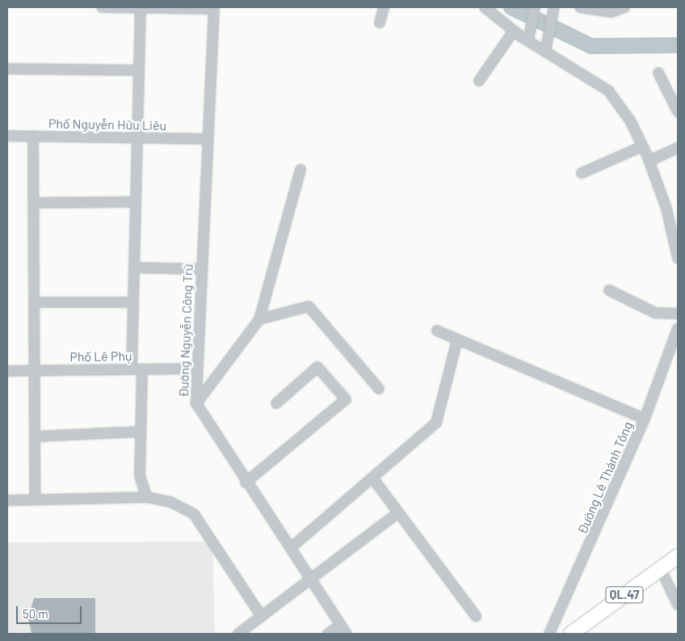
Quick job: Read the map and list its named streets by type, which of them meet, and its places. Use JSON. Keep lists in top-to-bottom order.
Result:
{
  "streets": {
    "highway": ["QL.47"],
    "street": [
      "Phố Nguyễn Hữu Liêu",
      "Đường Nguyễn Công Trứ",
      "Phố Lê Phụ",
      "Đường Lê Thánh Tông"
    ]
  },
  "crossings": [
    ["Phố Nguyễn Hữu Liêu", "Đường Nguyễn Công Trứ"],
    ["Đường Nguyễn Công Trứ", "Phố Lê Phụ"]
  ],
  "scale_bar": "50 m"
}
